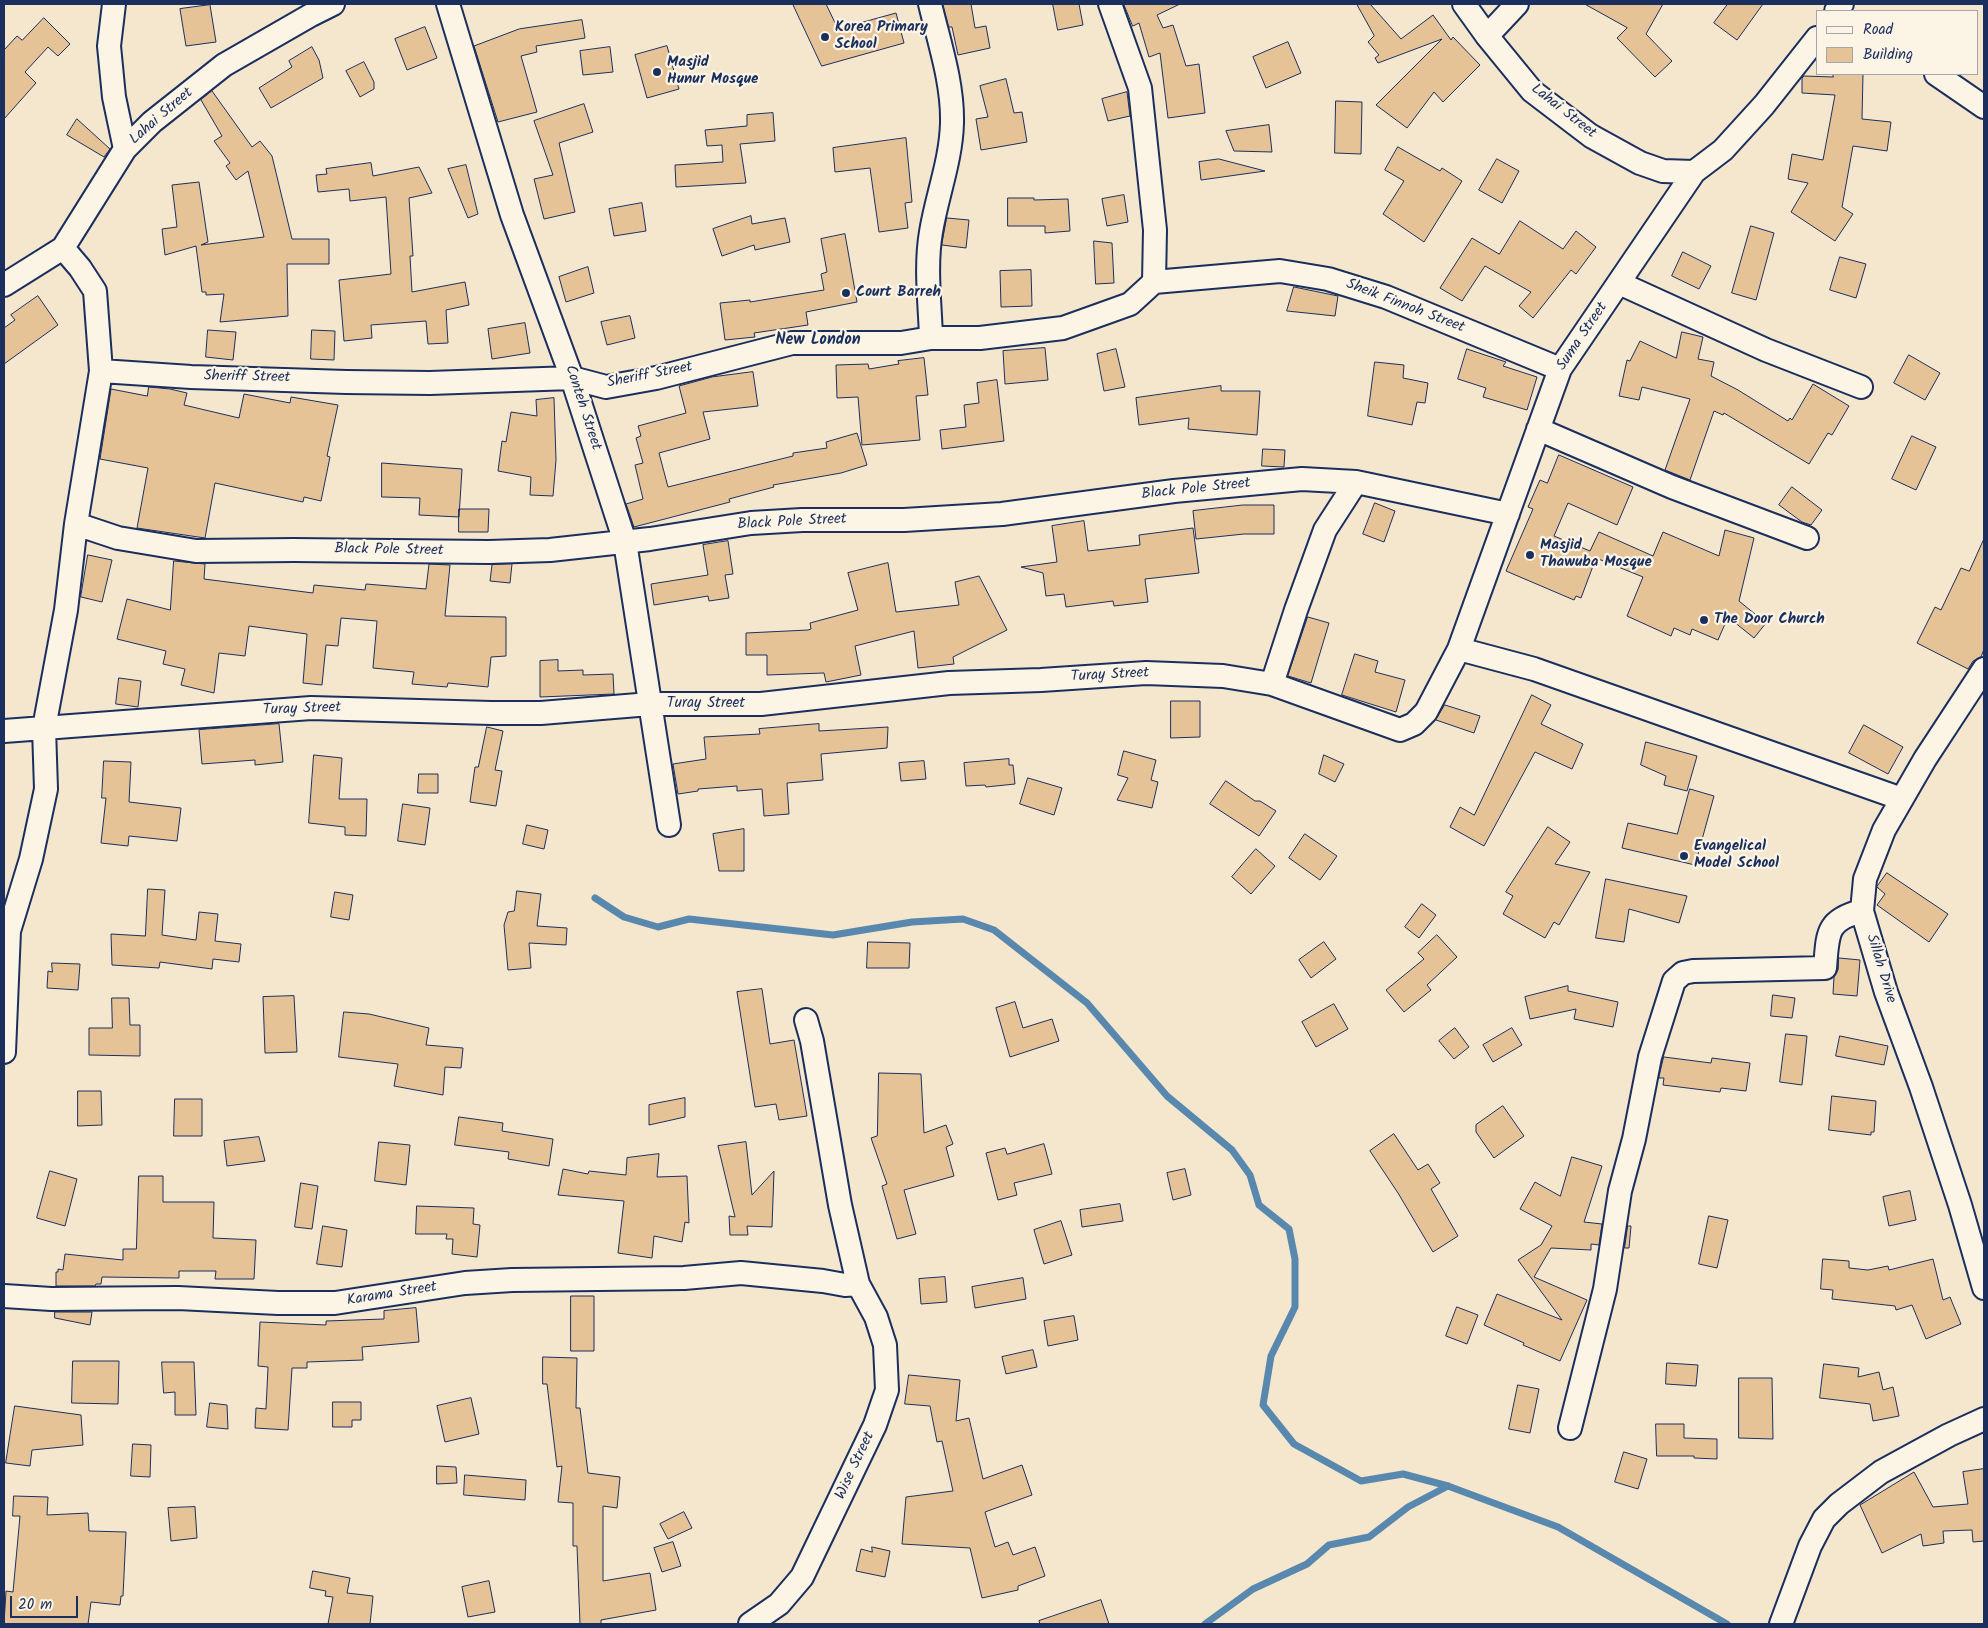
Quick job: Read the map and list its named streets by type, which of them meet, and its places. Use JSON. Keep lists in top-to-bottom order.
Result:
{
  "streets": {
    "street": [
      "Lahai Street",
      "Sheik Finnoh Street",
      "Suma Street",
      "Sheriff Street",
      "Conteh Street",
      "Black Pole Street",
      "Turay Street",
      "Sillah Drive",
      "Karama Street",
      "Wise Street"
    ]
  },
  "crossings": [
    ["Lahai Street", "Suma Street"],
    ["Sheik Finnoh Street", "Suma Street"],
    ["Sheik Finnoh Street", "Sheriff Street"],
    ["Suma Street", "Black Pole Street"],
    ["Suma Street", "Turay Street"],
    ["Sheriff Street", "Conteh Street"],
    ["Conteh Street", "Black Pole Street"],
    ["Conteh Street", "Turay Street"],
    ["Karama Street", "Wise Street"]
  ],
  "districts": ["New London"],
  "places": [
    "Korea Primary School",
    "Masjid Hunur Mosque",
    "Court Barreh",
    "Masjid Thawuba Mosque",
    "The Door Church",
    "Evangelical Model School"
  ],
  "legend": ["Road", "Building"],
  "scale_bar": "20 m"
}
